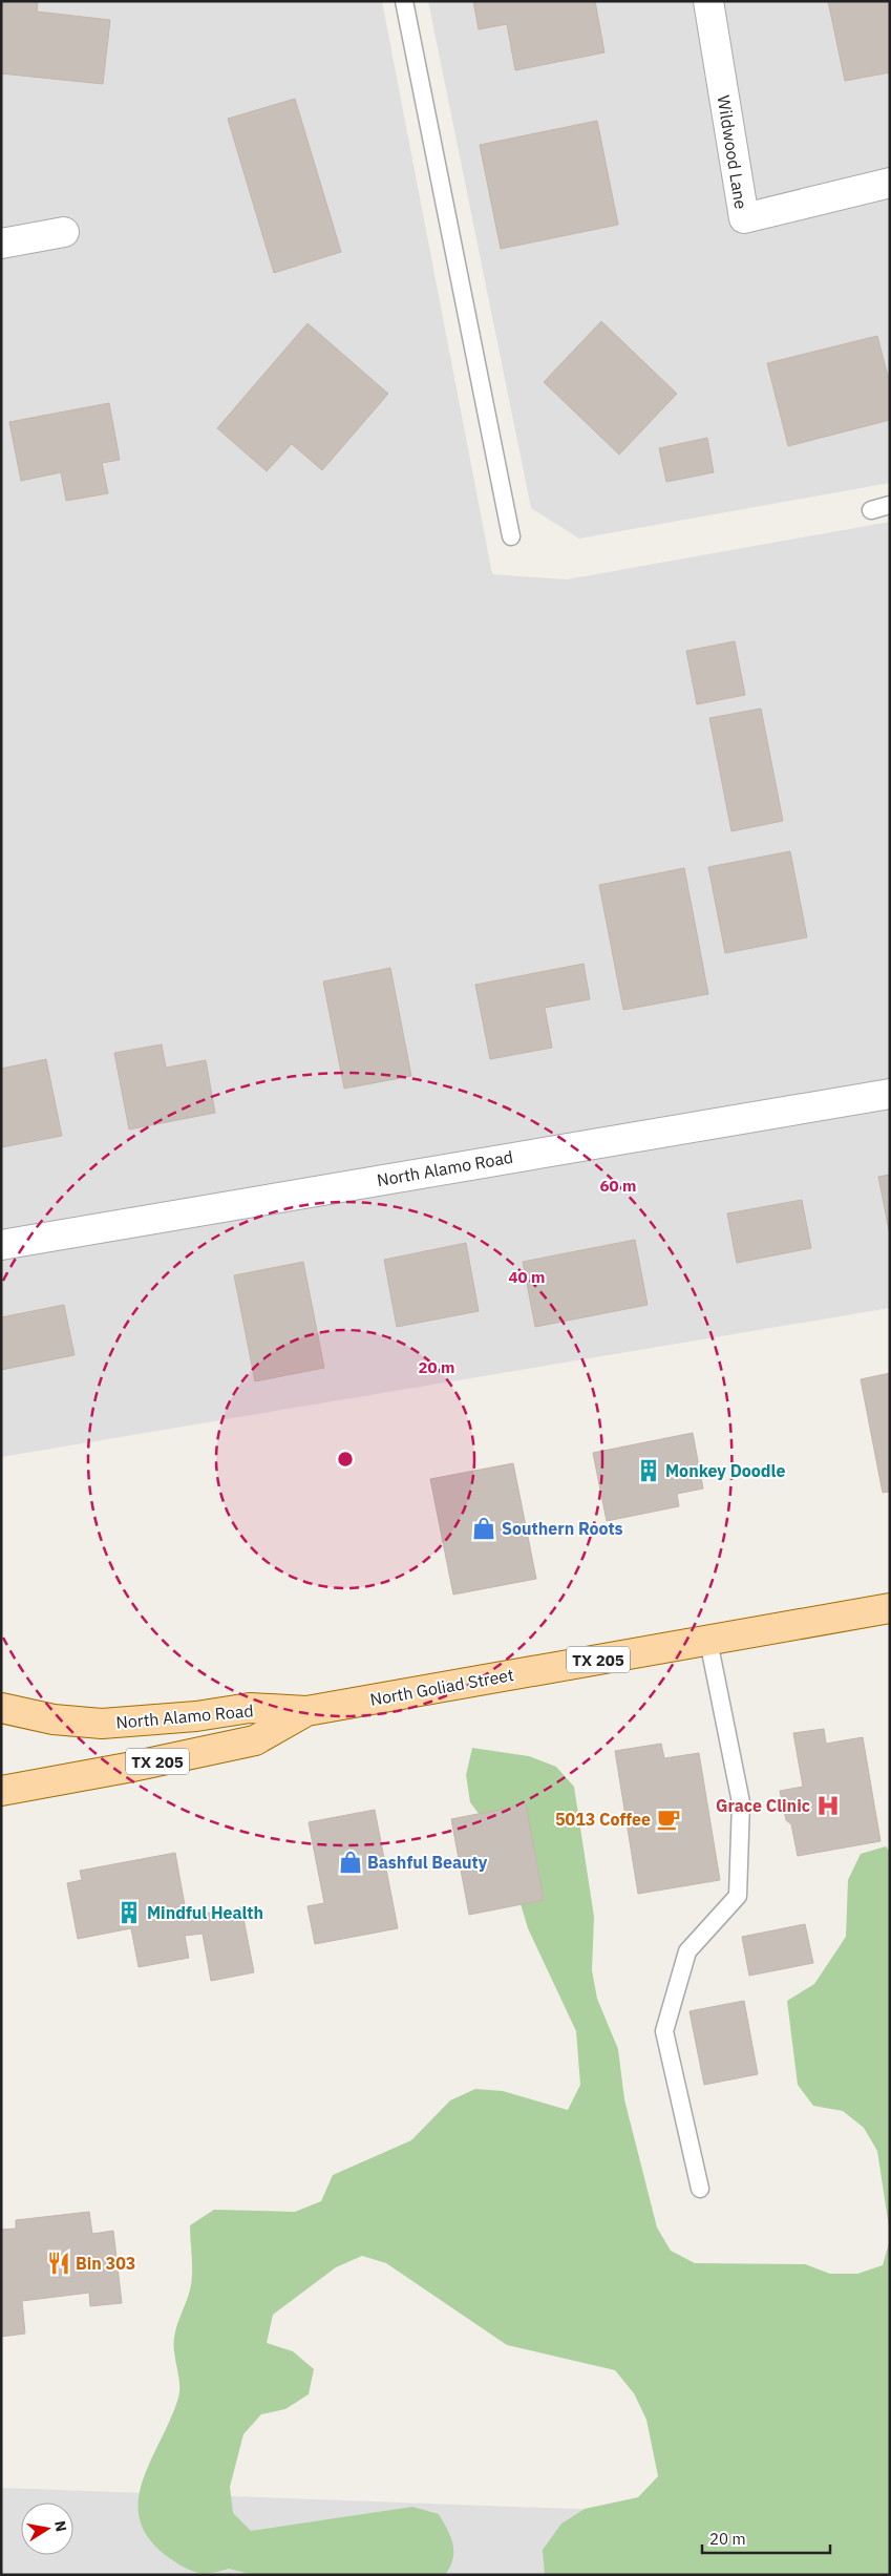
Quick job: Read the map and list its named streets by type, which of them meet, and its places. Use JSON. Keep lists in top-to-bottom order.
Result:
{
  "streets": {
    "main road": ["North Alamo Road", "TX 205", "North Goliad Street"],
    "street": ["Wildwood Lane"]
  },
  "crossings": [
    ["North Alamo Road", "North Goliad Street"]
  ],
  "places": {
    "building": ["Monkey Doodle", "Mindful Health"],
    "shop": ["Southern Roots", "Bashful Beauty"],
    "hospital": ["Grace Clinic"],
    "cafe": ["5013 Coffee"],
    "restaurant": ["Bin 303"]
  },
  "scale_bar": "20 m",
  "north": "right",
  "rings": ["60 m", "40 m", "20 m"]
}
